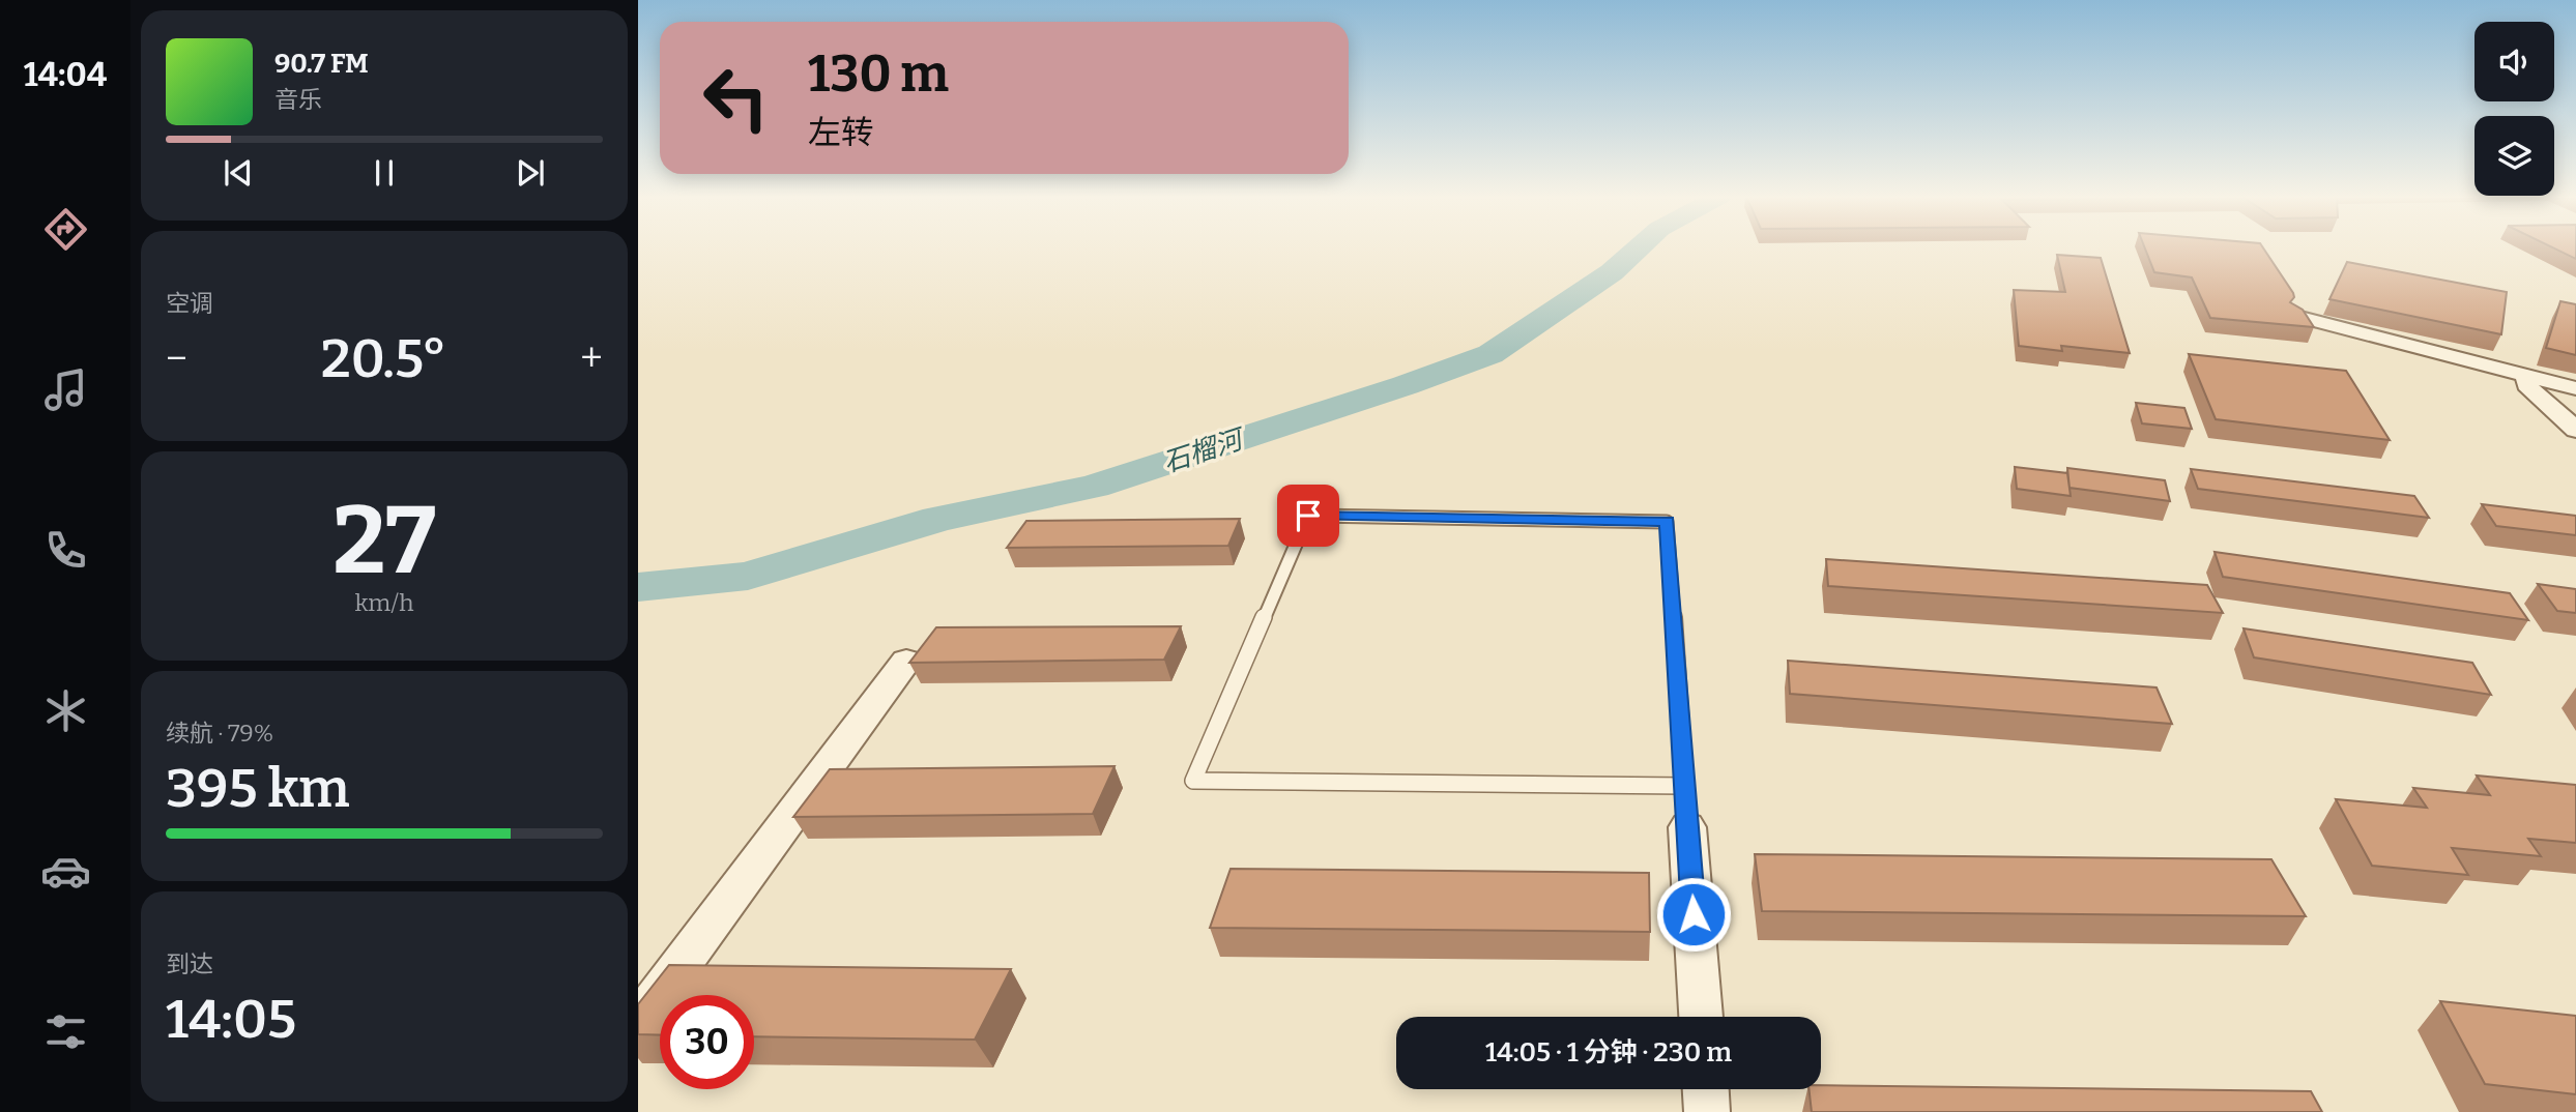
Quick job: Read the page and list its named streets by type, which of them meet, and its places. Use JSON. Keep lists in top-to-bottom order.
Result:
{
  "water": ["石榴河"],
  "page": {
    "tabs": "14:04",
    "turn": ["130 m", "左转"],
    "song": ["90.7 FM", "音乐"],
    "tile": [
      "空调",
      ["27", "km/h"],
      ["续航 · 79%", "395 km"],
      ["到达", "14:05"]
    ],
    "heat": ["−", "20.5°", "+"],
    "limit": "30",
    "trip": "14:05 · 1 分钟 · 230 m"
  }
}
